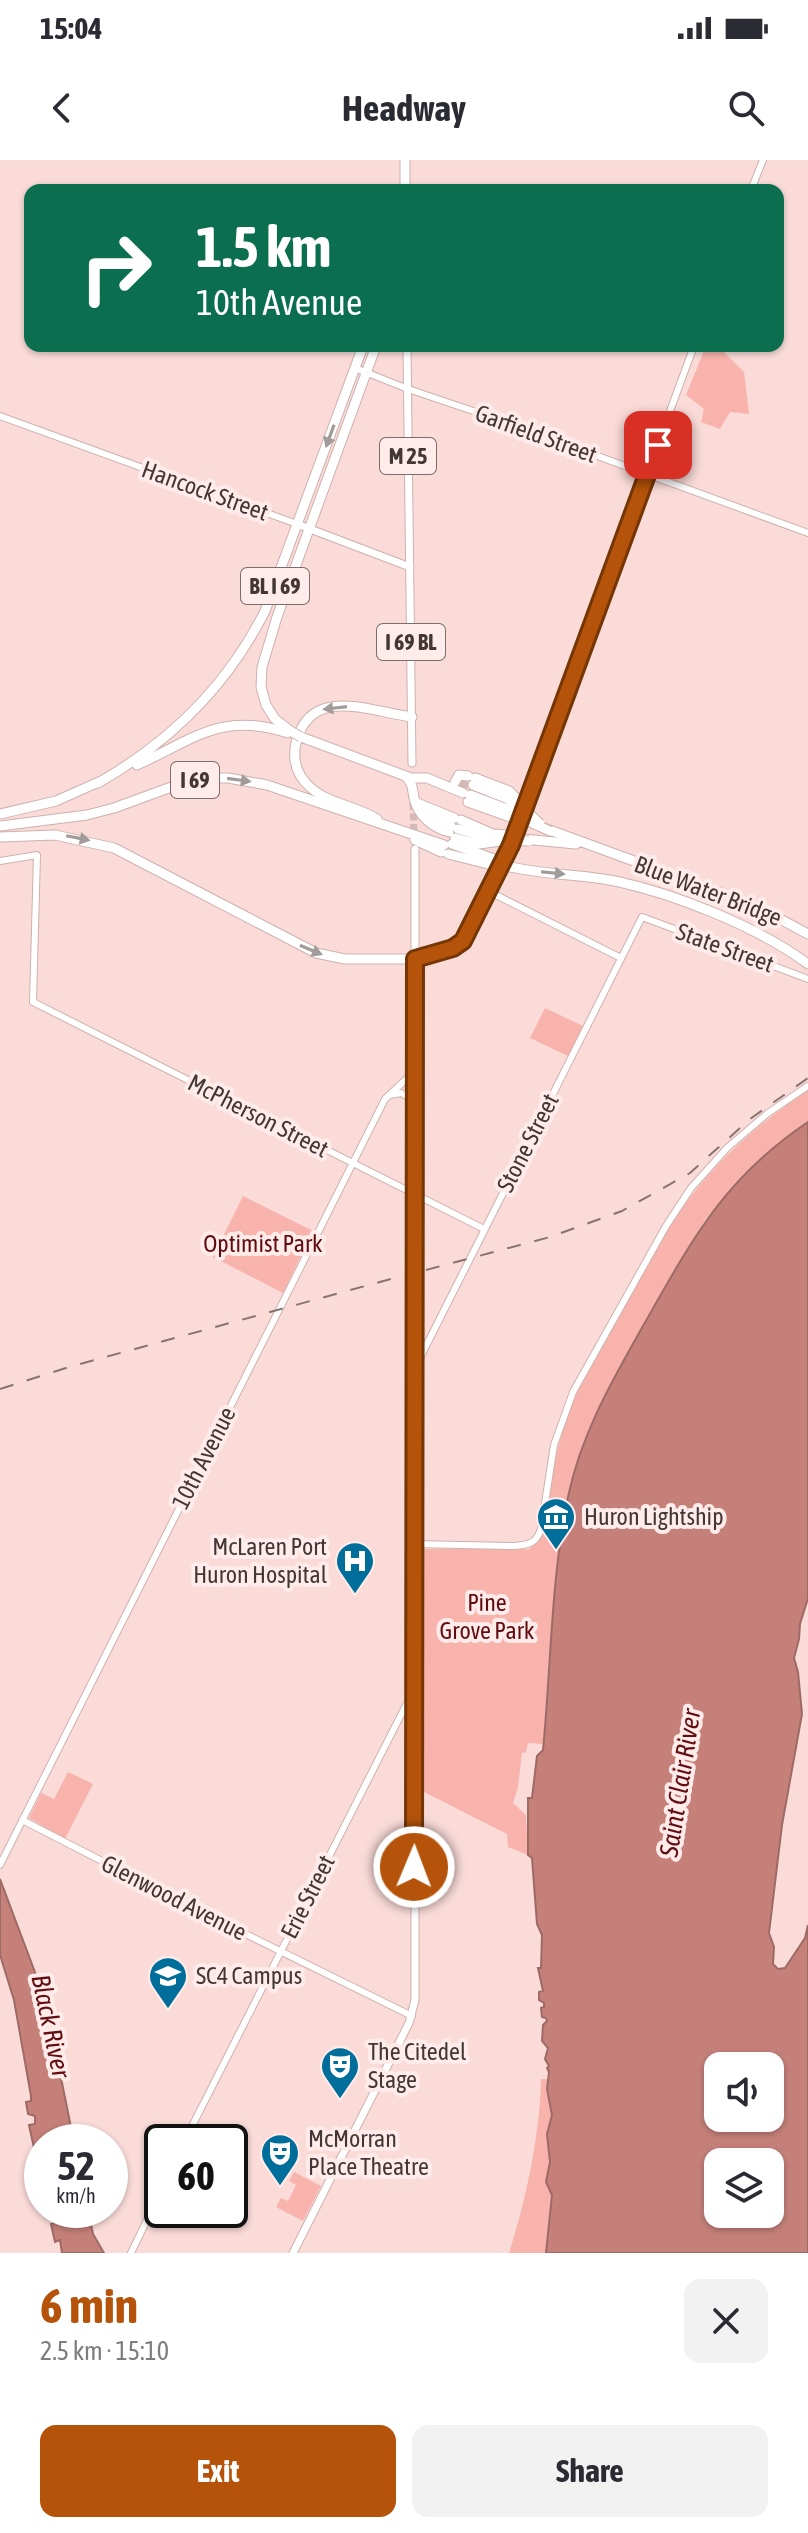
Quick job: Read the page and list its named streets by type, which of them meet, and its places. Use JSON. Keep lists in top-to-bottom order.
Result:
{
  "streets": {
    "highway": ["BL I 69", "I 69", "Blue Water Bridge"],
    "main road": ["M 25", "Hancock Street", "I 69 BL"],
    "street": [
      "Garfield Street",
      "State Street",
      "McPherson Street",
      "Stone Street",
      "10th Avenue",
      "Erie Street",
      "Glenwood Avenue"
    ]
  },
  "crossings": [
    ["Garfield Street", "M 25"],
    ["M 25", "Hancock Street"],
    ["M 25", "I 69 BL"],
    ["Hancock Street", "BL I 69"],
    ["Hancock Street", "I 69 BL"],
    ["BL I 69", "I 69"],
    ["I 69", "Blue Water Bridge"],
    ["State Street", "Stone Street"],
    ["McPherson Street", "Stone Street"],
    ["McPherson Street", "10th Avenue"],
    ["10th Avenue", "Glenwood Avenue"],
    ["Erie Street", "Glenwood Avenue"]
  ],
  "water": ["Saint Clair River", "Black River"],
  "parks": ["Optimist Park", "Pine Grove Park"],
  "places": {
    "museum": ["Huron Lightship"],
    "hospital": ["McLaren Port Huron Hospital"],
    "school or university": ["SC4 Campus"],
    "theatre": ["The Citedel Stage", "McMorran Place Theatre"]
  },
  "page": {
    "status": "15:04",
    "header": "Headway",
    "turn": ["1.5 km", "10th Avenue"],
    "speed": "52 km/h",
    "limit": "60",
    "heading": ["6 min", "2.5 km · 15:10"],
    "buttons": ["Exit", "Share"]
  }
}
